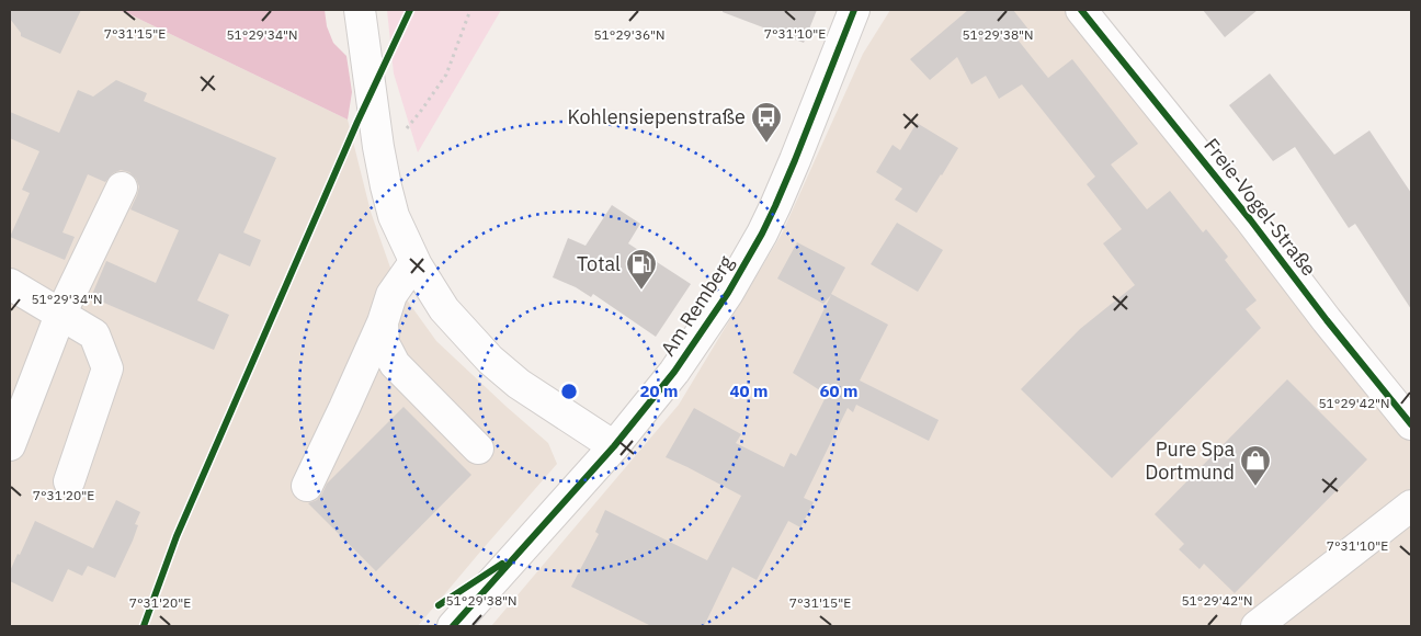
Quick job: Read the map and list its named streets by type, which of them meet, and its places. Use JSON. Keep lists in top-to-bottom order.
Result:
{
  "streets": {
    "street": ["Freie-Vogel-Straße", "Am Remberg"]
  },
  "places": {
    "bus stop": ["Kohlensiepenstraße"],
    "fuel station": ["Total"],
    "shop": ["Pure Spa Dortmund"]
  },
  "coordinates": [
    "7°31'15\"E",
    "7°31'10\"E",
    "51°29'34\"N",
    "51°29'36\"N",
    "51°29'38\"N",
    "51°29'42\"N",
    "7°31'20\"E"
  ],
  "rings": ["20 m", "40 m", "60 m"]
}
